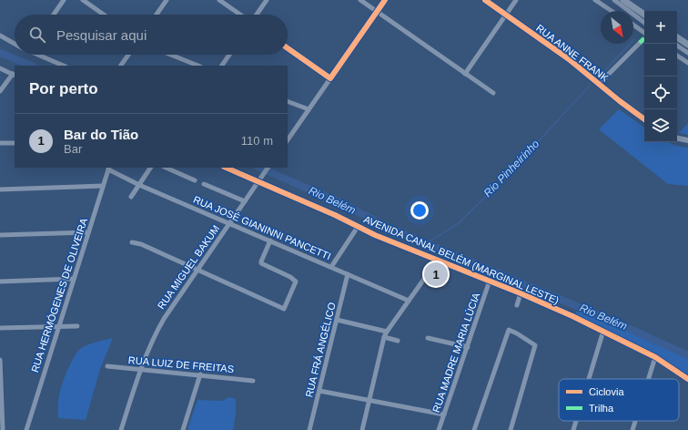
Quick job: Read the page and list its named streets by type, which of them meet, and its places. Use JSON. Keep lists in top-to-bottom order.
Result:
{
  "streets": {
    "main road": ["RUA ANNE FRANK"],
    "street": [
      "RUA JOSÉ GIANINNI PANCETTI",
      "AVENIDA CANAL BELÉM (MARGINAL LESTE)",
      "RUA MIGUEL BAKUM",
      "RUA HERMÓGENES DE OLIVEIRA",
      "RUA FRÁ ANGÉLICO",
      "RUA MADRE MARIA LÚCIA",
      "RUA LUIZ DE FREITAS"
    ]
  },
  "crossings": [
    ["RUA JOSÉ GIANINNI PANCETTI", "RUA MIGUEL BAKUM"],
    ["RUA JOSÉ GIANINNI PANCETTI", "RUA HERMÓGENES DE OLIVEIRA"],
    ["RUA JOSÉ GIANINNI PANCETTI", "RUA FRÁ ANGÉLICO"],
    ["AVENIDA CANAL BELÉM (MARGINAL LESTE)", "RUA MIGUEL BAKUM"],
    ["AVENIDA CANAL BELÉM (MARGINAL LESTE)", "RUA MADRE MARIA LÚCIA"],
    ["RUA MIGUEL BAKUM", "RUA LUIZ DE FREITAS"]
  ],
  "water": ["Rio Pinheirinho", "Rio Belém"],
  "legend": ["Ciclovia", "Trilha"],
  "north": "bottom right",
  "page": {
    "map_buttons": ["+", "−"],
    "search": "Pesquisar aqui",
    "heading": "Por perto",
    "list": [
      {
        "mark": "1",
        "name": "Bar do Tião",
        "note": "Bar",
        "value": "110 m"
      }
    ],
    "pins": "1"
  }
}
